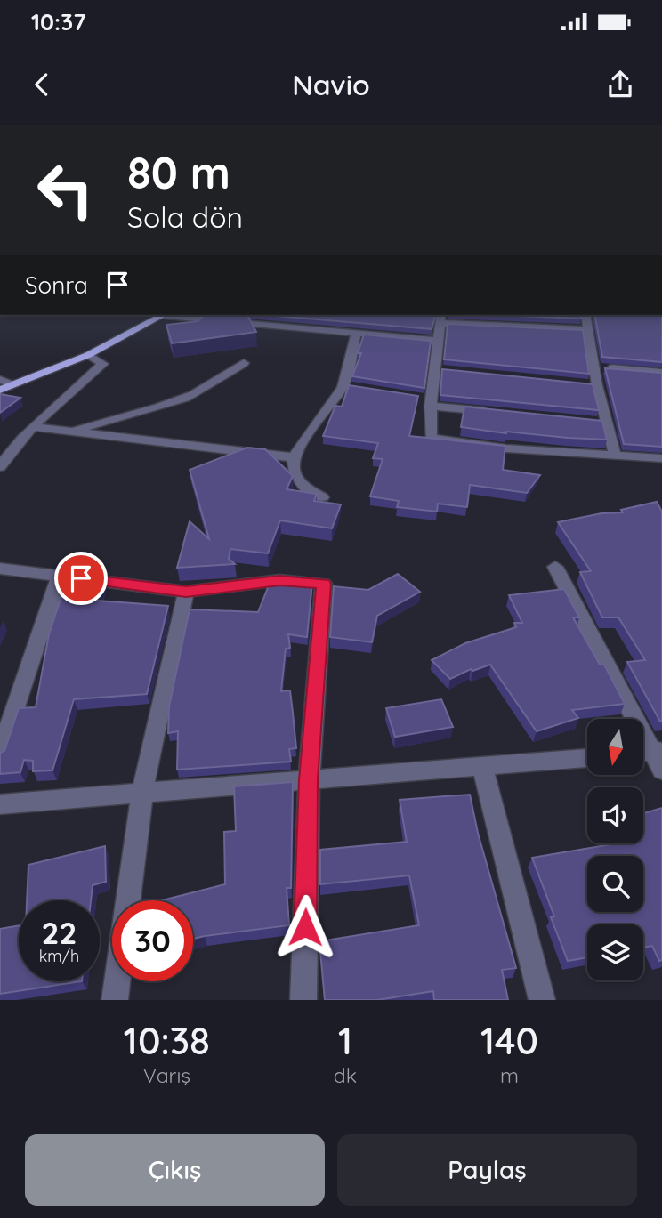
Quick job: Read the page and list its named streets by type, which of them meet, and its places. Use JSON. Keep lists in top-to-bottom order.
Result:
{
  "north": "bottom",
  "page": {
    "status": "10:37",
    "header": "Navio",
    "turn": ["80 m", "Sola dön"],
    "then": "Sonra",
    "speed": "22 km/h",
    "limit": "30",
    "eta": [
      "10:38",
      "Varış",
      "1",
      "dk",
      "140",
      "m"
    ],
    "buttons": ["Çıkış", "Paylaş"]
  }
}
